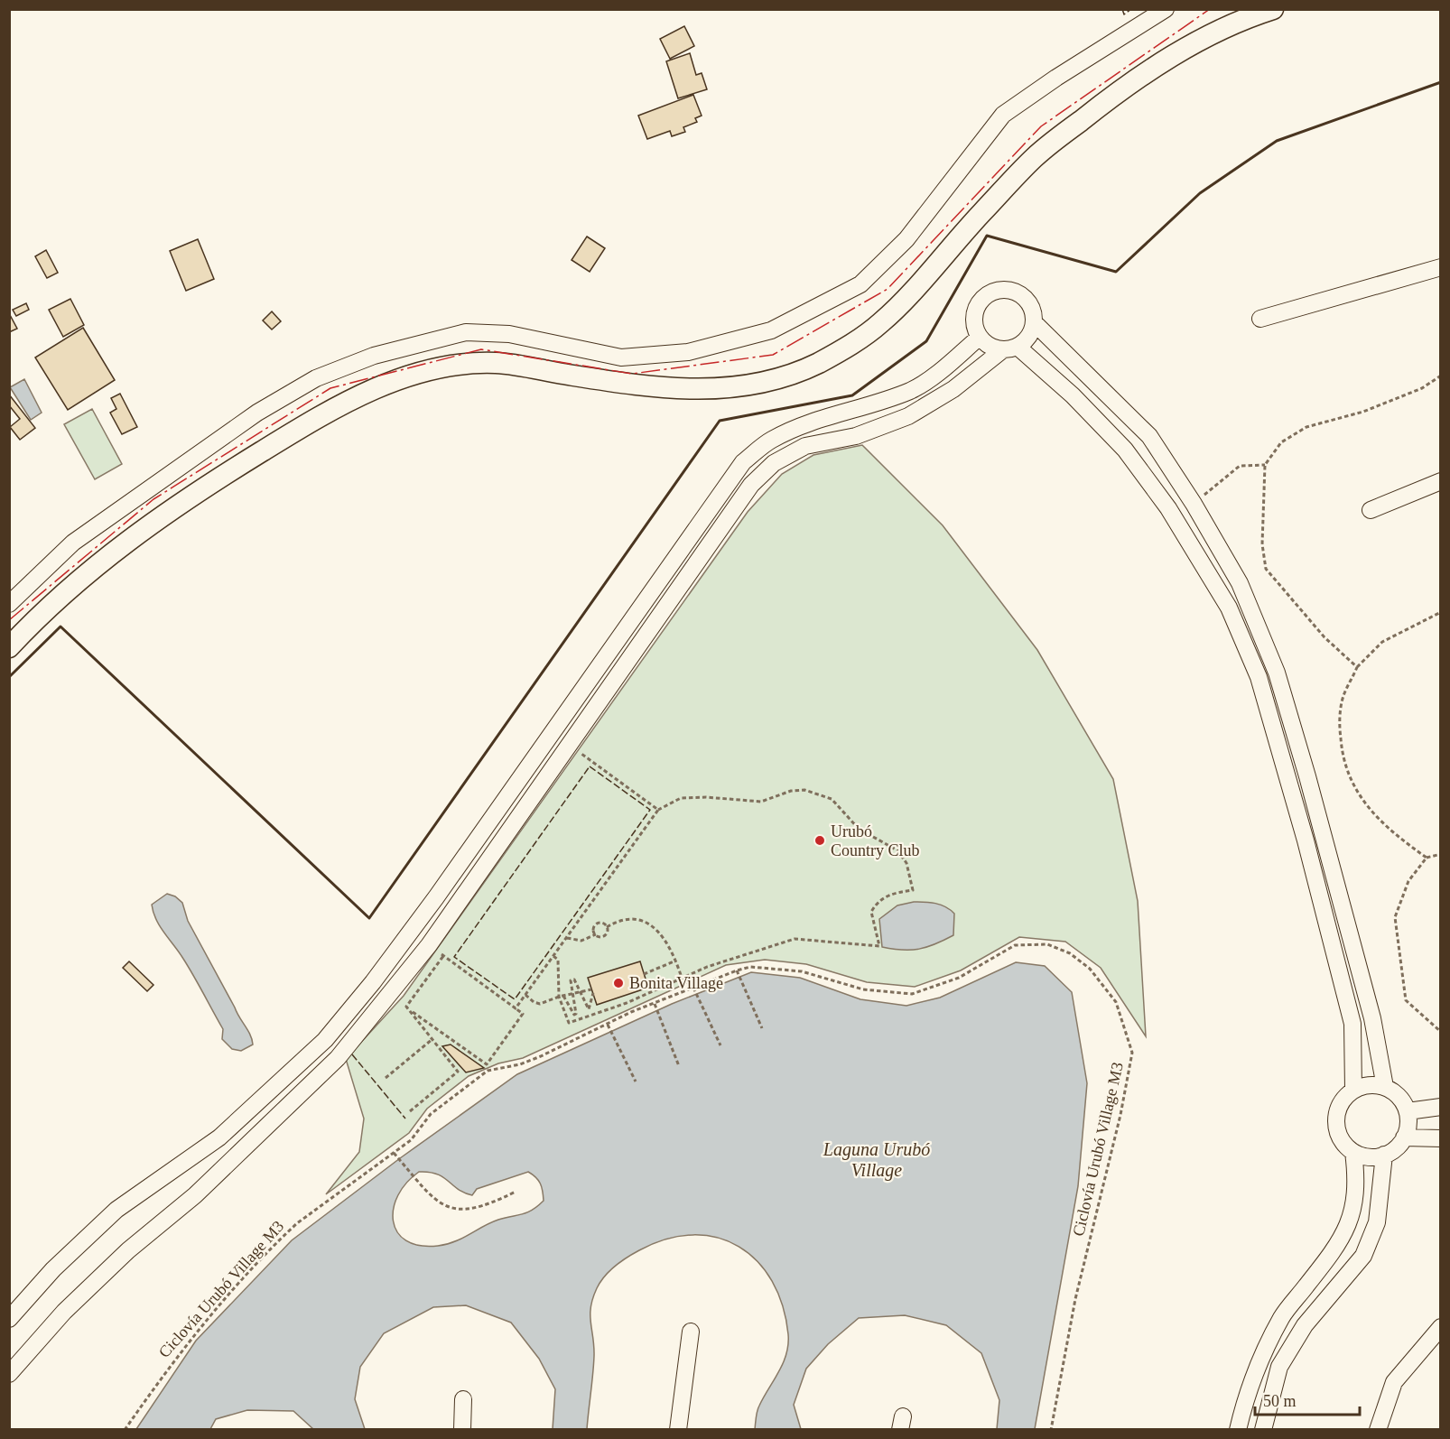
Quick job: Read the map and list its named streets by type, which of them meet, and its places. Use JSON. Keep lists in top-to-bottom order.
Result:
{
  "streets": {
    "path": ["Ciclovía Urubó Village M3"]
  },
  "water": ["Laguna Urubó Village"],
  "places": ["Urubó Country Club", "Bonita Village"],
  "scale_bar": "50 m"
}
